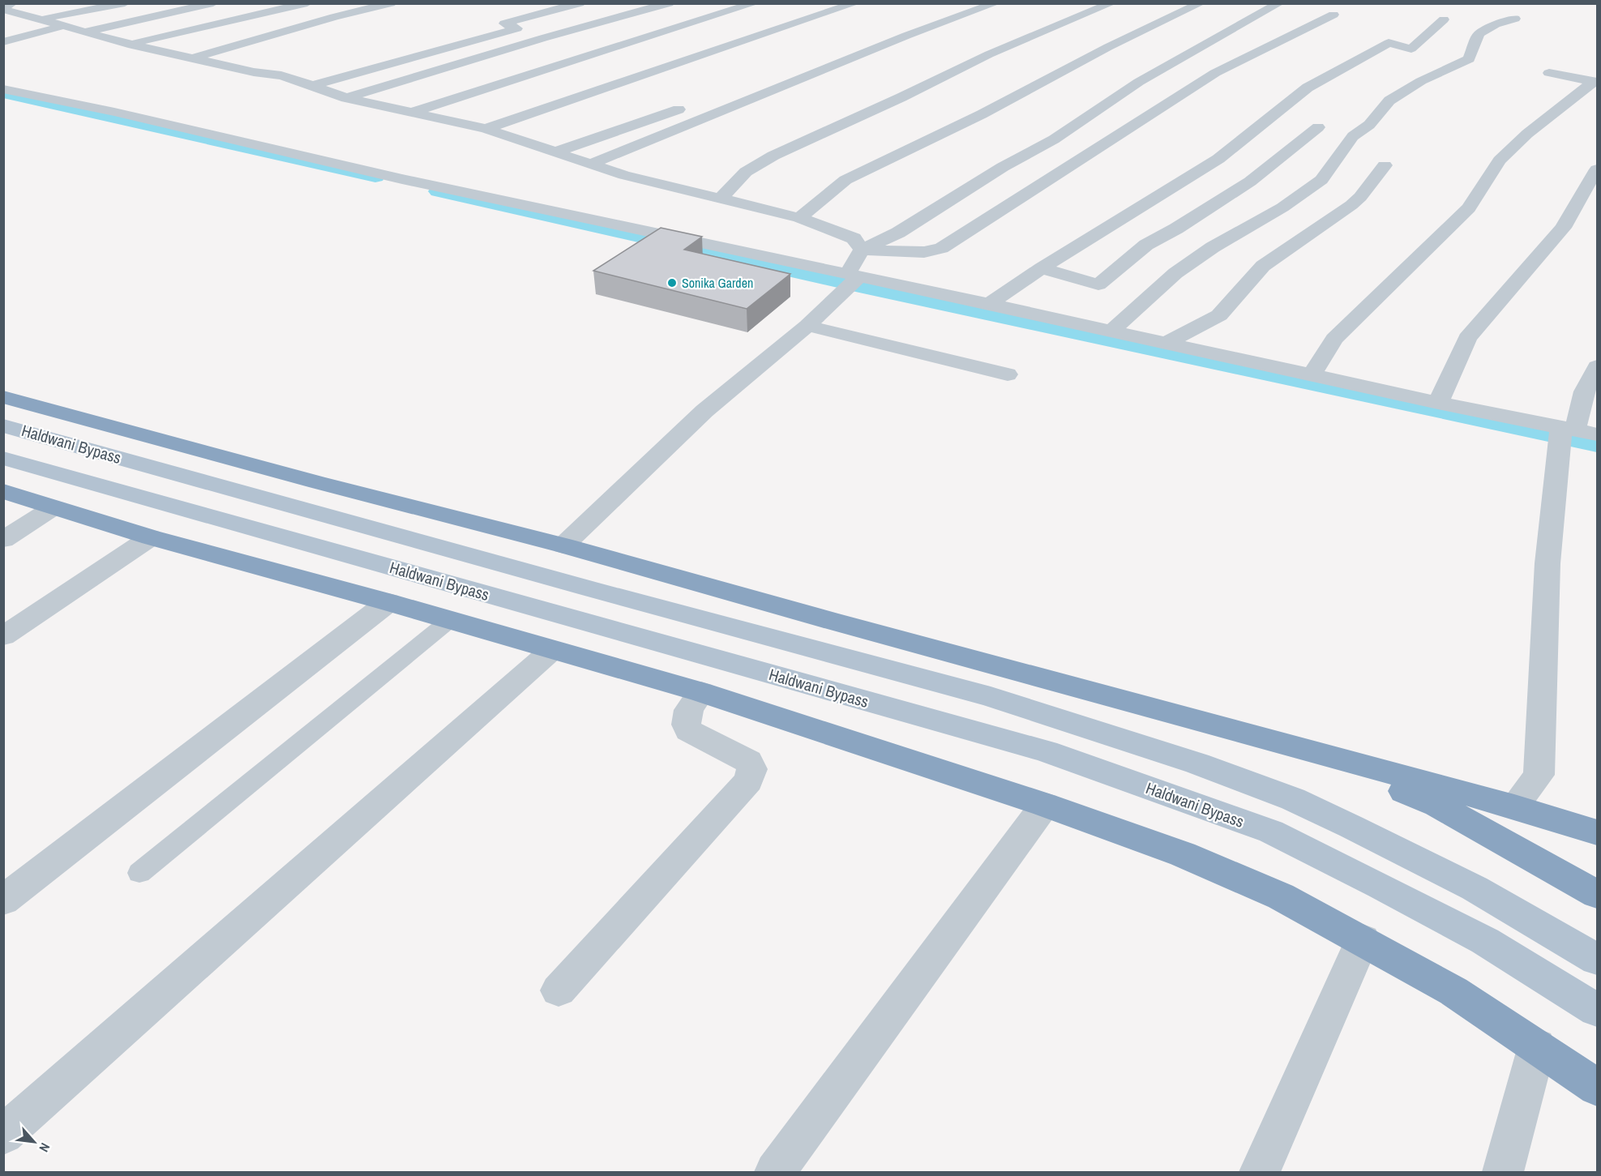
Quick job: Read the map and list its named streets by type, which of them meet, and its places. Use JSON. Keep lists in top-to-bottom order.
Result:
{
  "streets": {
    "main road": ["Haldwani Bypass"]
  },
  "places": ["Sonika Garden"],
  "north": "bottom right"
}
